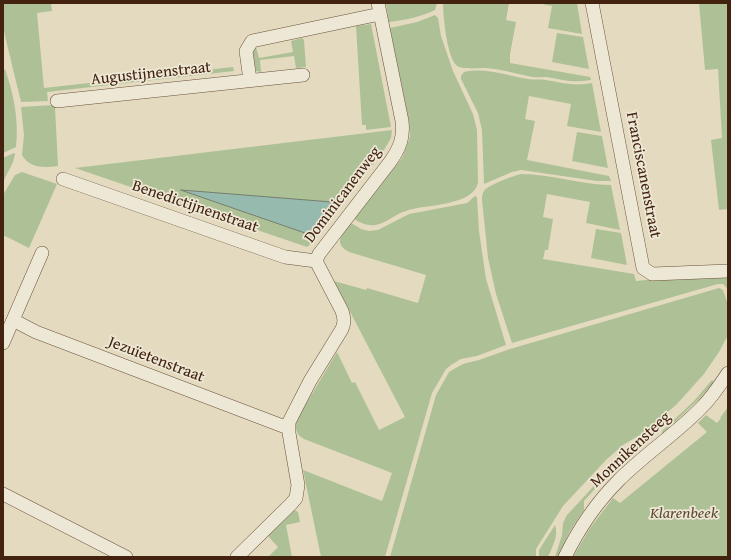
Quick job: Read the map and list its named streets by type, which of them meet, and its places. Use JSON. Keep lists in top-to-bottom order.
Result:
{
  "streets": {
    "street": [
      "Augustijnenstraat",
      "Franciscanenstraat",
      "Dominicanenweg",
      "Benedictijnenstraat",
      "Jezuïetenstraat",
      "Monnikensteeg"
    ]
  },
  "crossings": [
    ["Dominicanenweg", "Benedictijnenstraat"],
    ["Dominicanenweg", "Jezuïetenstraat"]
  ],
  "parks": ["Klarenbeek"]
}
